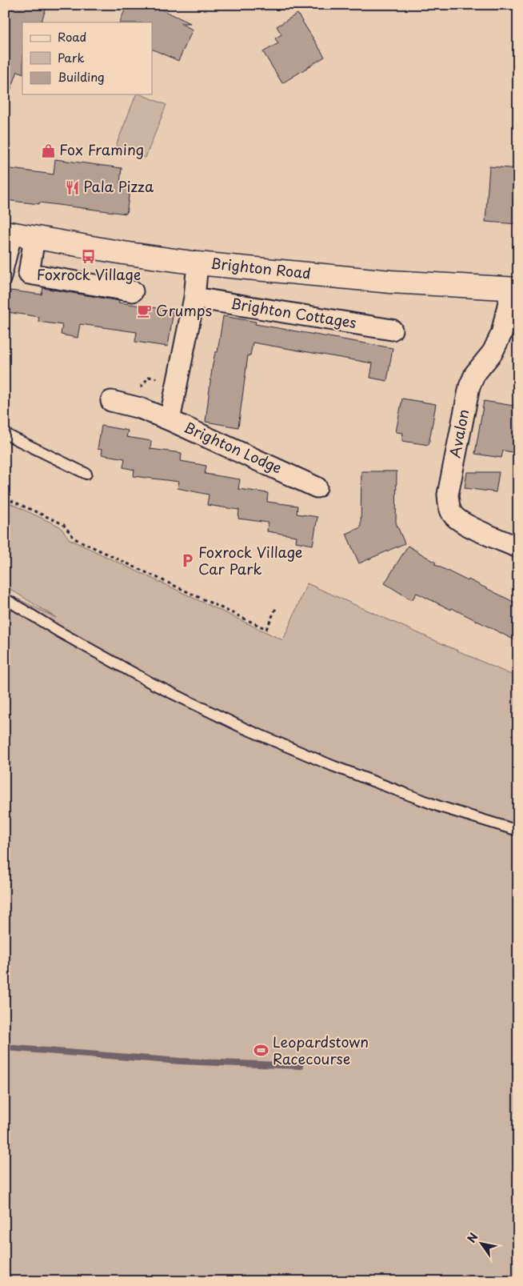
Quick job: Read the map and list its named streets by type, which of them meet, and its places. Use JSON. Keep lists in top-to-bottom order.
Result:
{
  "streets": {
    "street": [
      "Brighton Road",
      "Brighton Cottages",
      "Avalon",
      "Brighton Lodge"
    ]
  },
  "crossings": [
    ["Brighton Road", "Avalon"],
    ["Brighton Road", "Brighton Lodge"],
    ["Brighton Cottages", "Brighton Lodge"]
  ],
  "places": {
    "shop": ["Fox Framing"],
    "restaurant": ["Pala Pizza"],
    "bus stop": ["Foxrock Village"],
    "cafe": ["Grumps"],
    "parking": ["Foxrock Village Car Park"],
    "sports": ["Leopardstown Racecourse"]
  },
  "legend": ["Road", "Park", "Building"],
  "north": "top left"
}
